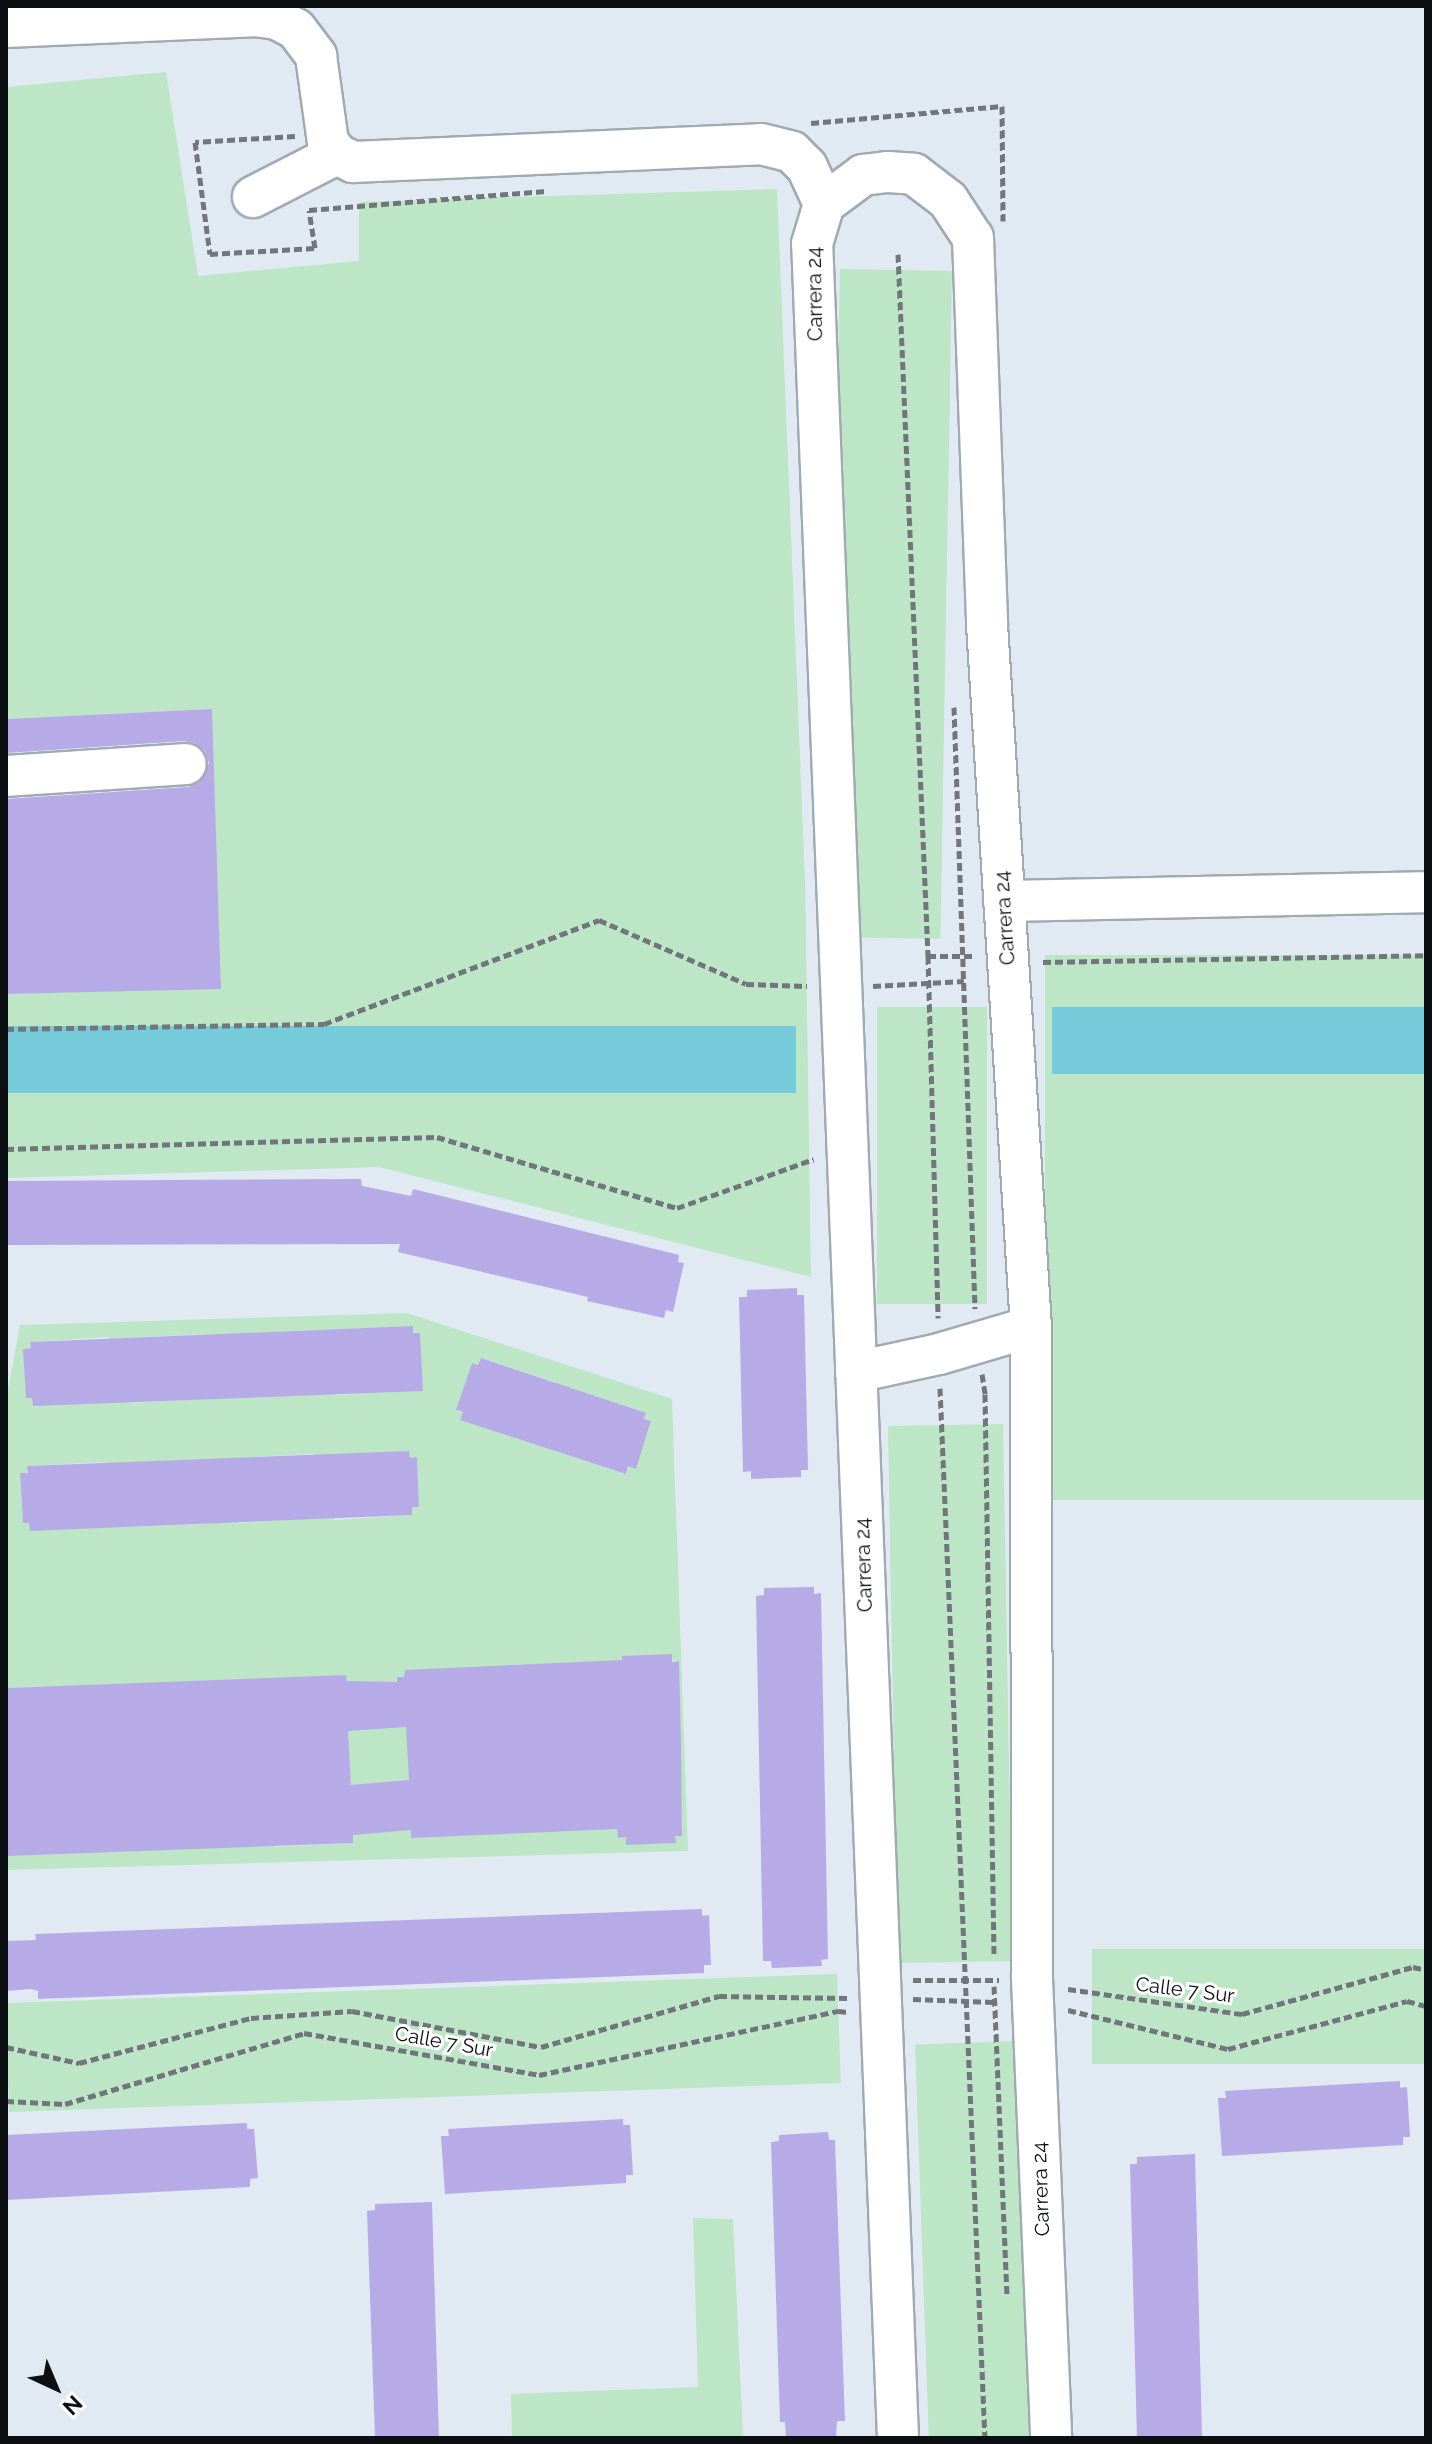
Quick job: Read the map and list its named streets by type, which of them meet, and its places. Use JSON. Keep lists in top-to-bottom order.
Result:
{
  "streets": {
    "street": ["Carrera 24"],
    "path": ["Calle 7 Sur"]
  },
  "crossings": [
    ["Carrera 24", "Calle 7 Sur"]
  ],
  "north": "bottom right"
}
